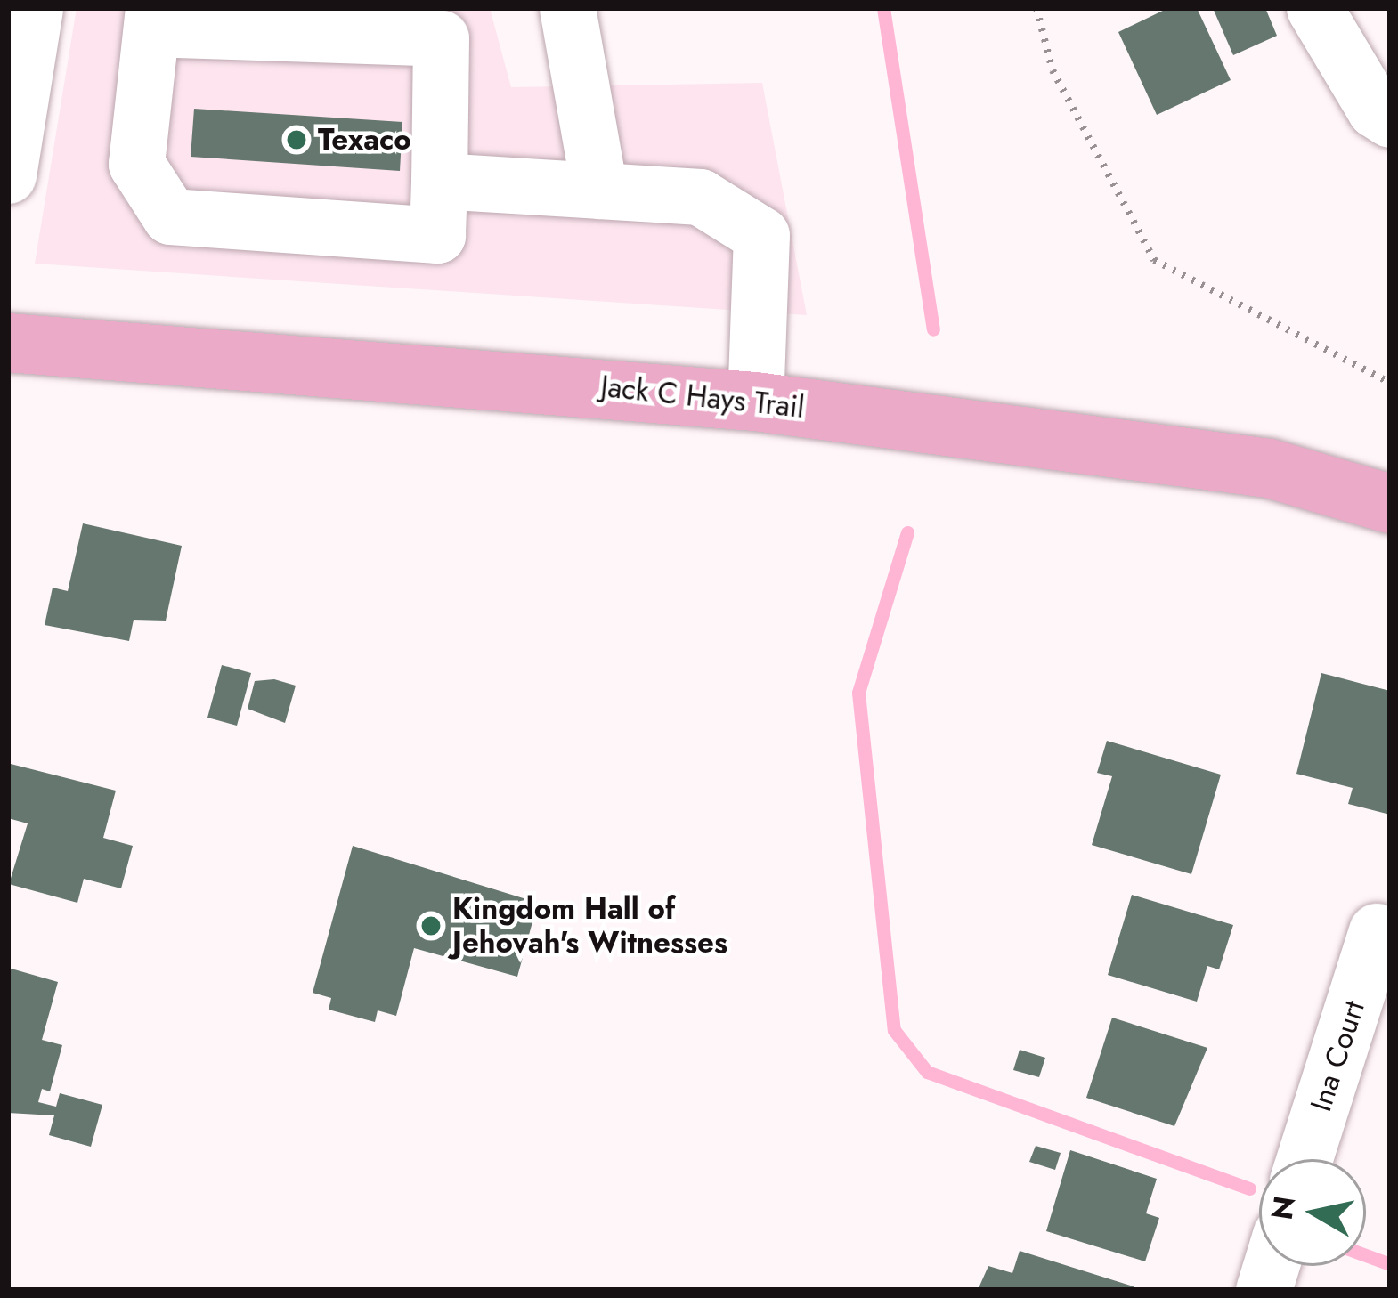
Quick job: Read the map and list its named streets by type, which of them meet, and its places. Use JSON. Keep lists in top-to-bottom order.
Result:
{
  "streets": {
    "main road": ["Jack C Hays Trail"],
    "street": ["Ina Court"]
  },
  "places": ["Texaco", "Kingdom Hall of Jehovah's Witnesses"],
  "north": "left"
}
